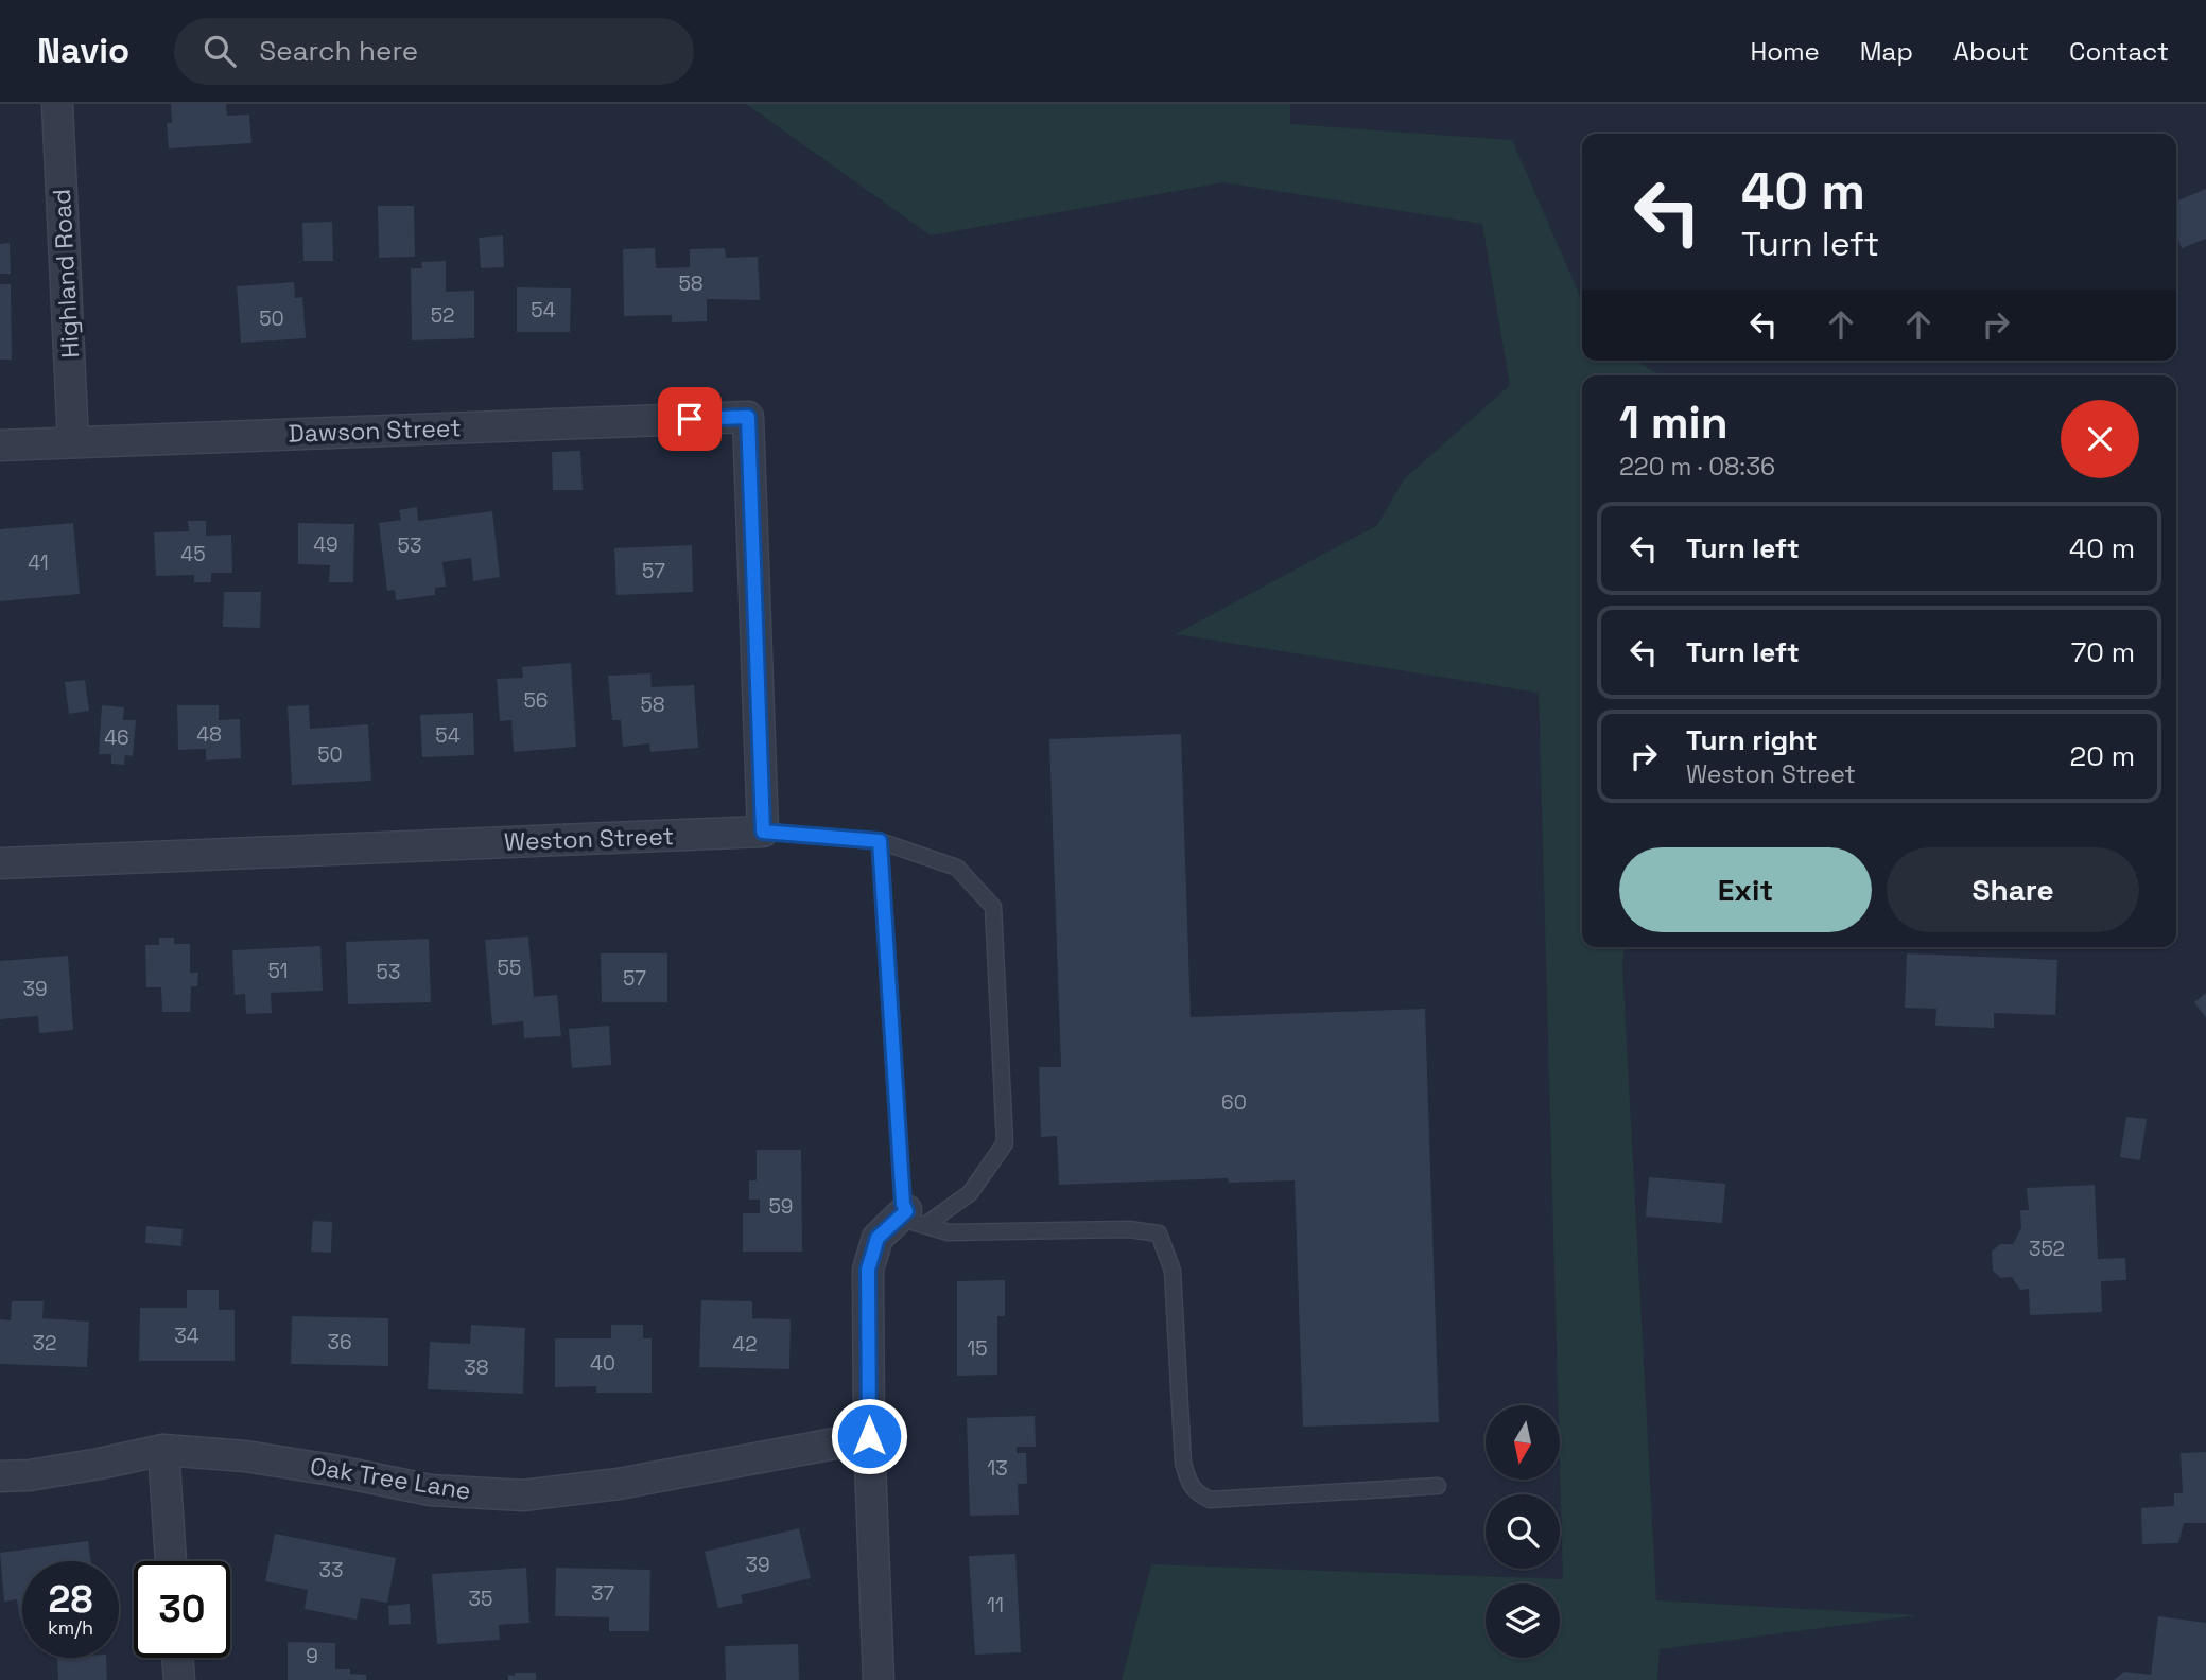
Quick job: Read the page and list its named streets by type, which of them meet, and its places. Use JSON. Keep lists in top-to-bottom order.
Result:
{
  "streets": {
    "street": [
      "Highland Road",
      "Dawson Street",
      "Weston Street",
      "Oak Tree Lane"
    ]
  },
  "crossings": [
    ["Highland Road", "Dawson Street"],
    ["Dawson Street", "Weston Street"]
  ],
  "house_numbers": [
    "58",
    "54",
    "52",
    "50",
    "49",
    "53",
    "45",
    "41",
    "57",
    "56",
    "58",
    "48",
    "54",
    "46",
    "50",
    "55",
    "51",
    "53",
    "57",
    "39",
    "60",
    "59",
    "352",
    "34",
    "36",
    "32",
    "42",
    "15",
    "40",
    "38",
    "13",
    "39",
    "33",
    "37",
    "35",
    "11",
    "9"
  ],
  "north": "bottom",
  "page": {
    "header": "Navio",
    "search": "Search here",
    "nav": [
      "Home",
      "Map",
      "About",
      "Contact"
    ],
    "turn": ["40 m", "Turn left"],
    "heading": ["1 min", "220 m · 08:36"],
    "list": [
      {
        "name": "Turn left",
        "value": "40 m"
      },
      {
        "name": "Turn left",
        "value": "70 m"
      },
      {
        "name": "Turn right",
        "note": "Weston Street",
        "value": "20 m"
      }
    ],
    "buttons": ["Exit", "Share"],
    "speed": "28 km/h",
    "limit": "30"
  }
}
